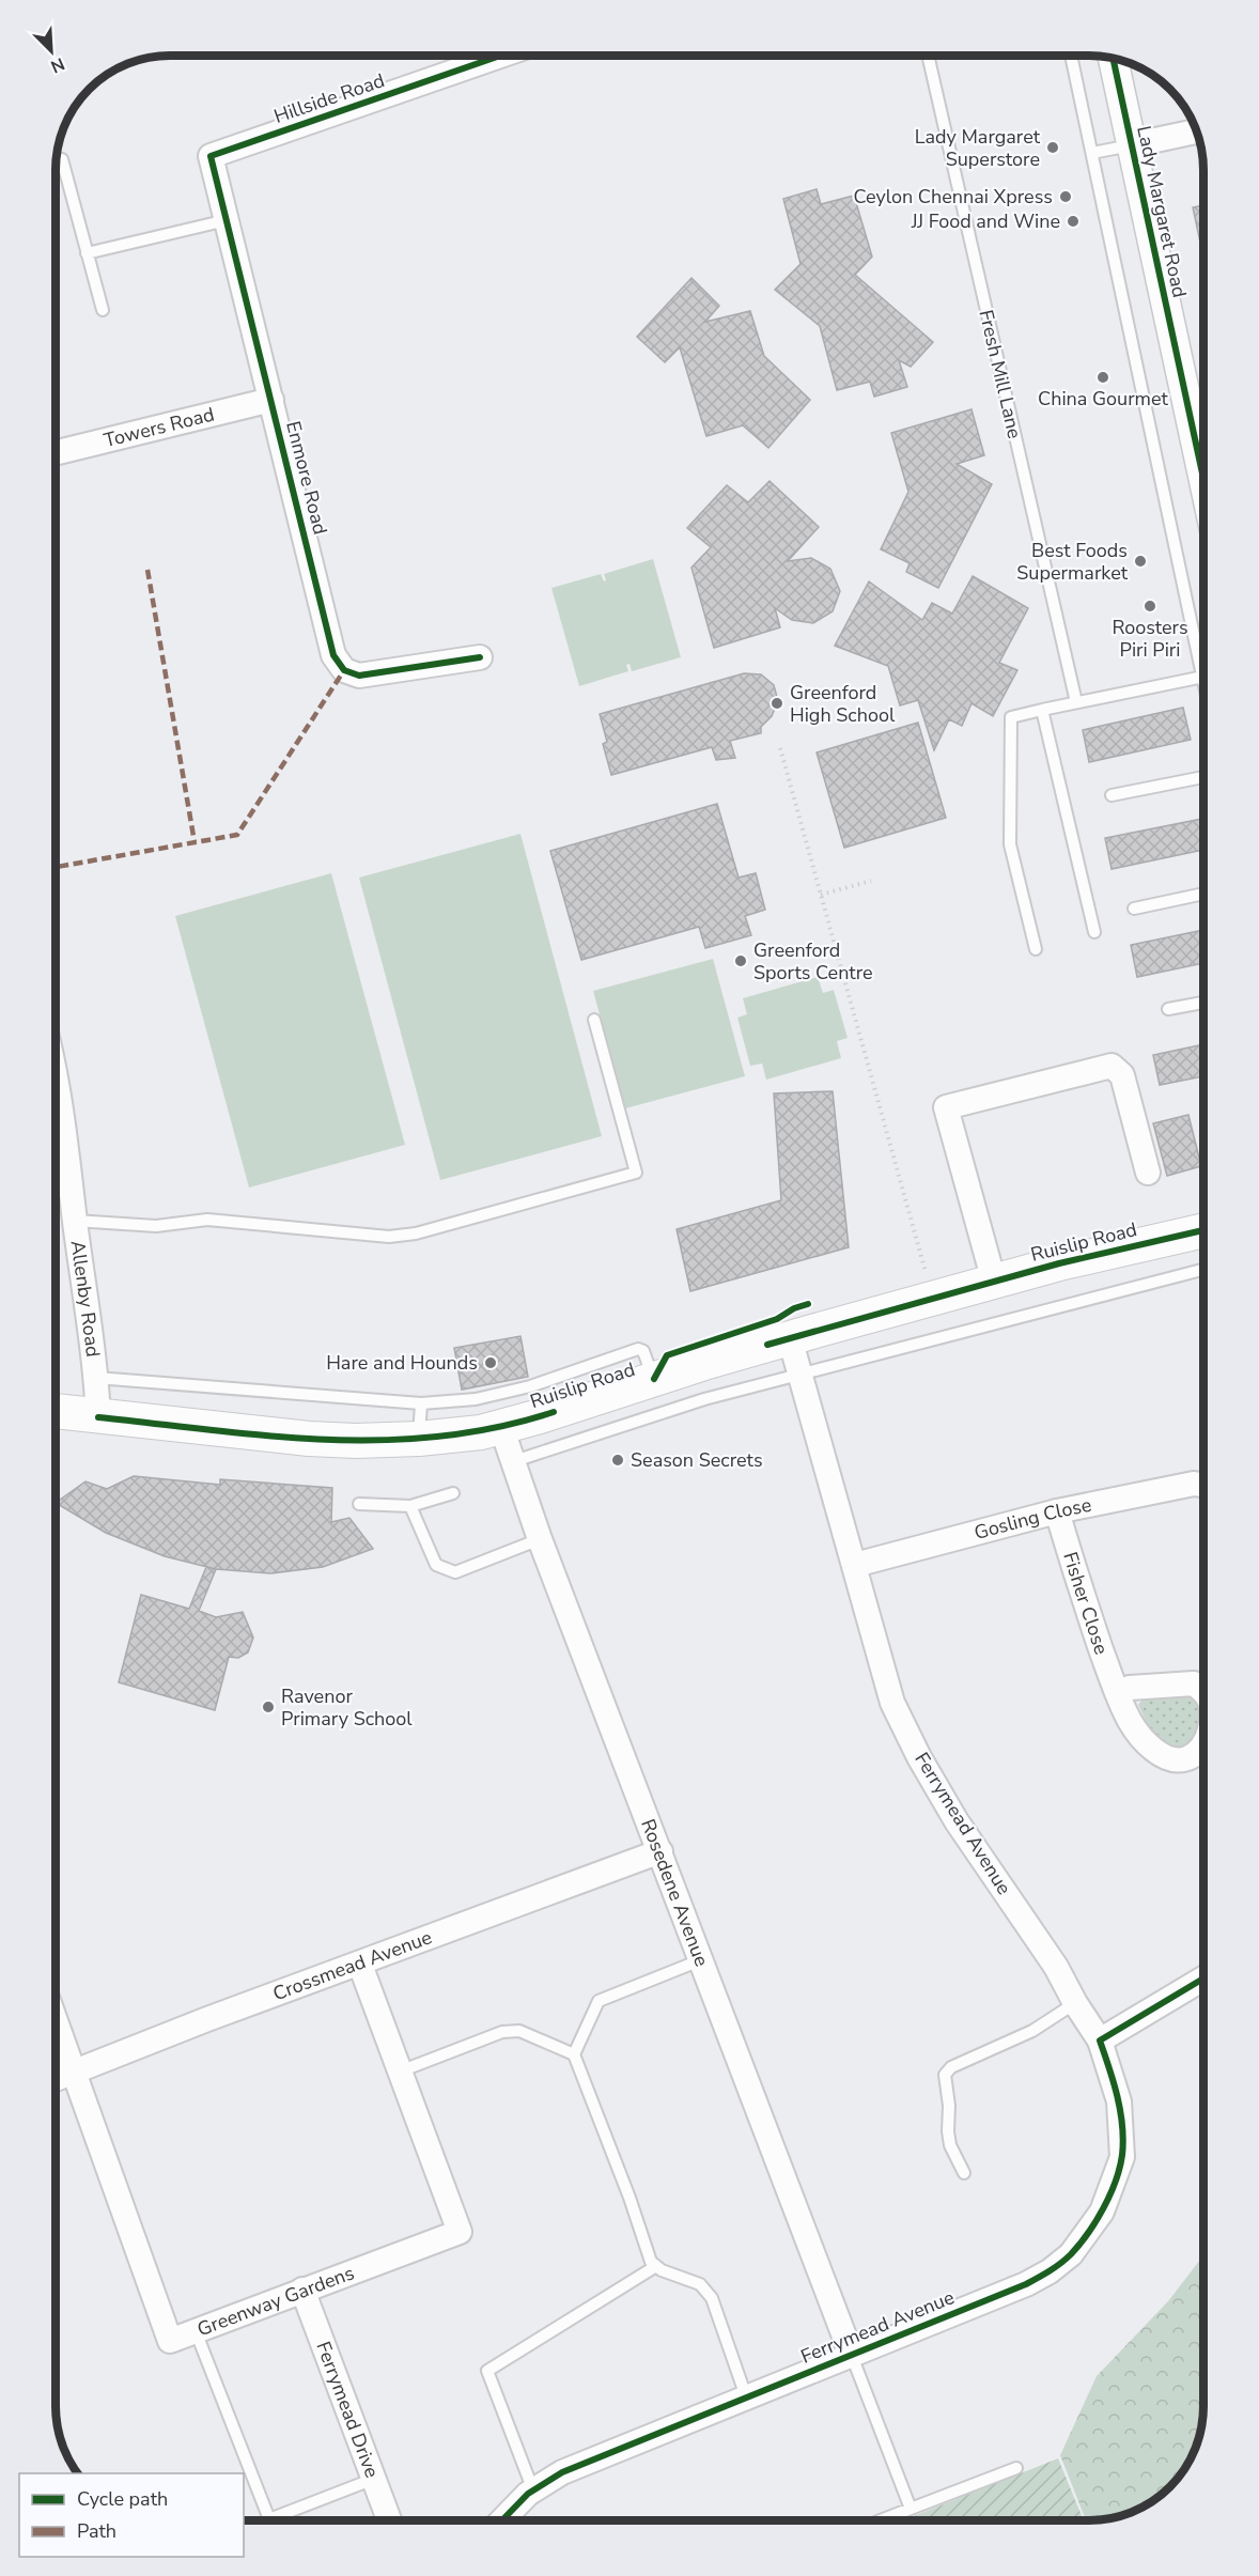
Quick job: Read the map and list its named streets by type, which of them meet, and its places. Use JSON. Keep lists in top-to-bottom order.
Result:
{
  "streets": {
    "main road": ["Ruislip Road"],
    "street": [
      "Hillside Road",
      "Lady Margaret Road",
      "Towers Road",
      "Enmore Road",
      "Allenby Road",
      "Gosling Close",
      "Fisher Close",
      "Ferrymead Avenue",
      "Rosedene Avenue",
      "Crossmead Avenue",
      "Greenway Gardens",
      "Ferrymead Drive"
    ],
    "lane": ["Fresh Mill Lane"]
  },
  "crossings": [
    ["Hillside Road", "Enmore Road"],
    ["Towers Road", "Enmore Road"],
    ["Ruislip Road", "Allenby Road"],
    ["Ruislip Road", "Ferrymead Avenue"],
    ["Ruislip Road", "Rosedene Avenue"],
    ["Gosling Close", "Fisher Close"],
    ["Gosling Close", "Ferrymead Avenue"],
    ["Ferrymead Avenue", "Rosedene Avenue"],
    ["Rosedene Avenue", "Crossmead Avenue"],
    ["Crossmead Avenue", "Greenway Gardens"],
    ["Greenway Gardens", "Ferrymead Drive"]
  ],
  "places": [
    "Lady Margaret Superstore",
    "Ceylon Chennai Xpress",
    "JJ Food and Wine",
    "China Gourmet",
    "Best Foods Supermarket",
    "Roosters Piri Piri",
    "Greenford High School",
    "Greenford Sports Centre",
    "Hare and Hounds",
    "Season Secrets",
    "Ravenor Primary School"
  ],
  "legend": ["Cycle path", "Path"],
  "north": "bottom right"
}
